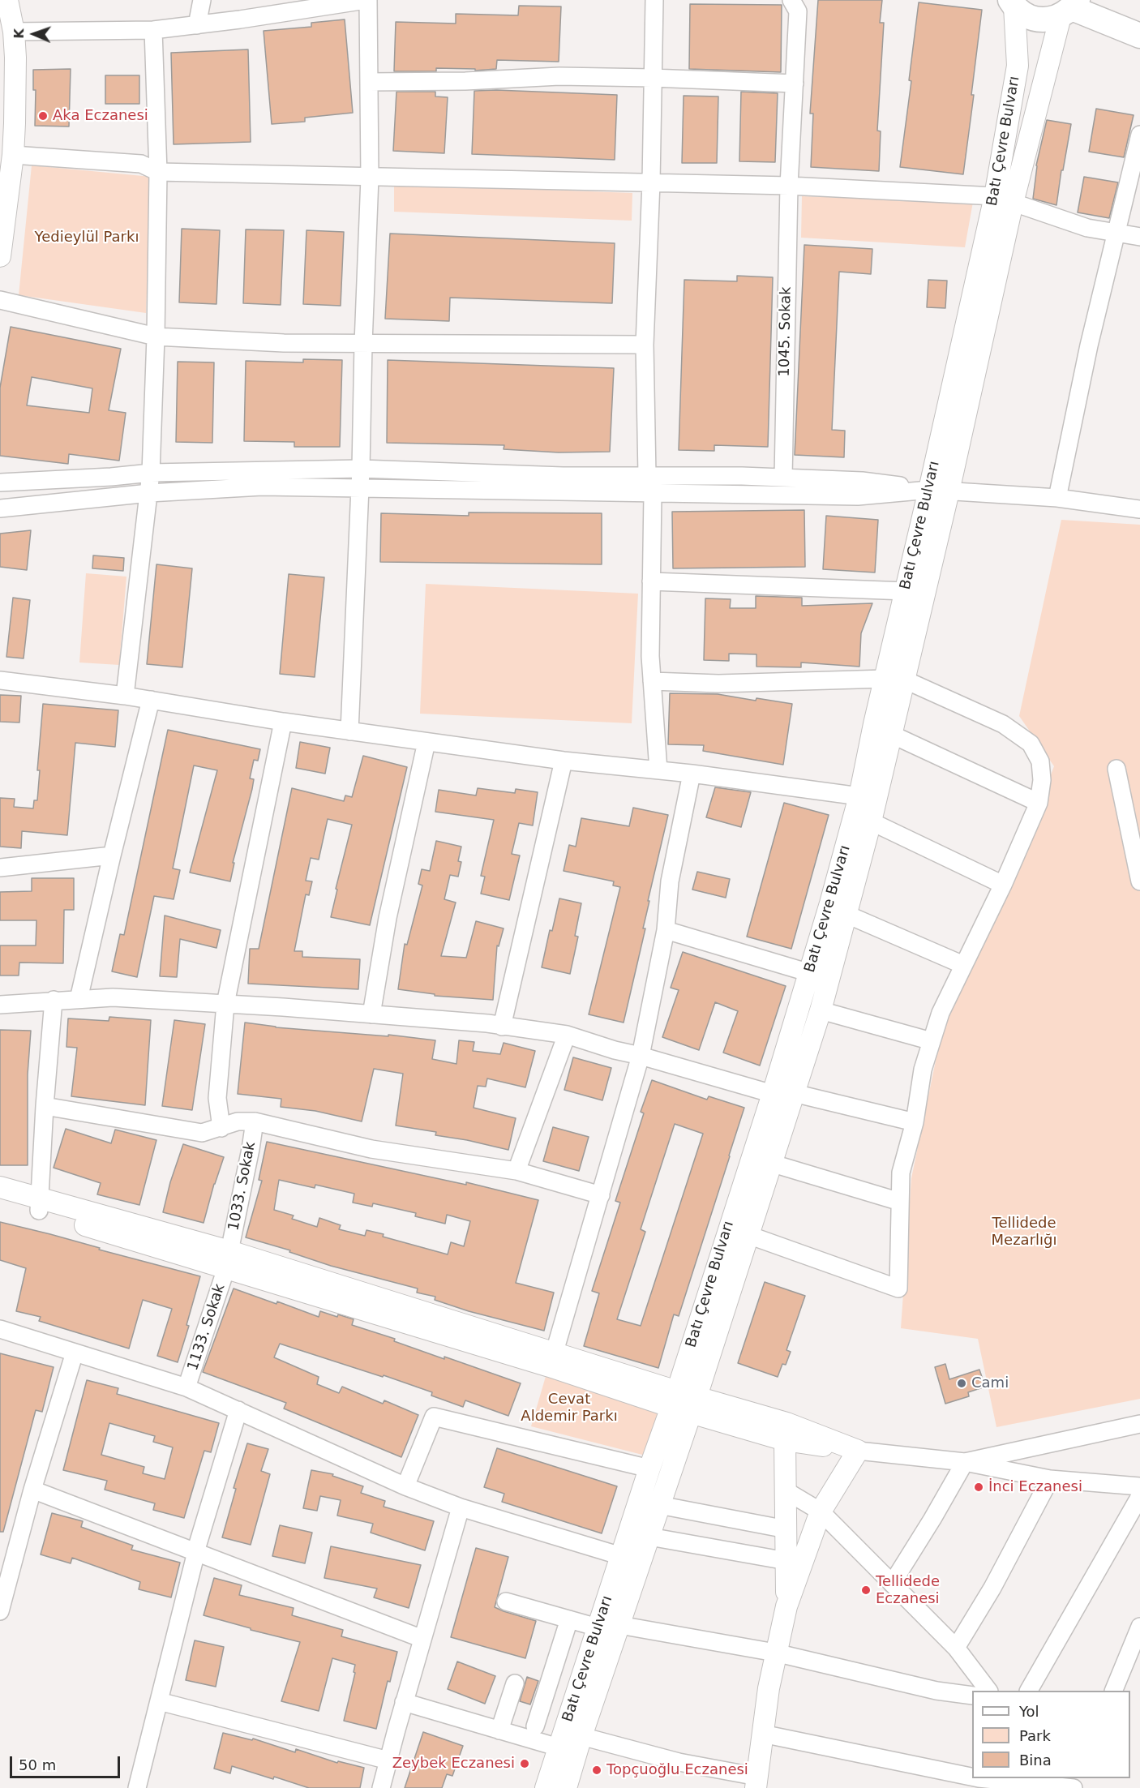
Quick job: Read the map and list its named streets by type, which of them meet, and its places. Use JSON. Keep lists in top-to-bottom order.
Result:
{
  "streets": {
    "main road": ["Batı Çevre Bulvarı"],
    "street": ["1045. Sokak", "1033. Sokak", "1133. Sokak"]
  },
  "crossings": [
    ["1033. Sokak", "1133. Sokak"]
  ],
  "parks": ["Yedieylül Parkı", "Tellidede Mezarlığı", "Cevat Aldemir Parkı"],
  "places": [
    "Aka Eczanesi",
    "Cami",
    "İnci Eczanesi",
    "Tellidede Eczanesi",
    "Zeybek Eczanesi",
    "Topçuoğlu Eczanesi"
  ],
  "legend": ["Yol", "Park", "Bina"],
  "scale_bar": "50 m",
  "north": "left"
}
